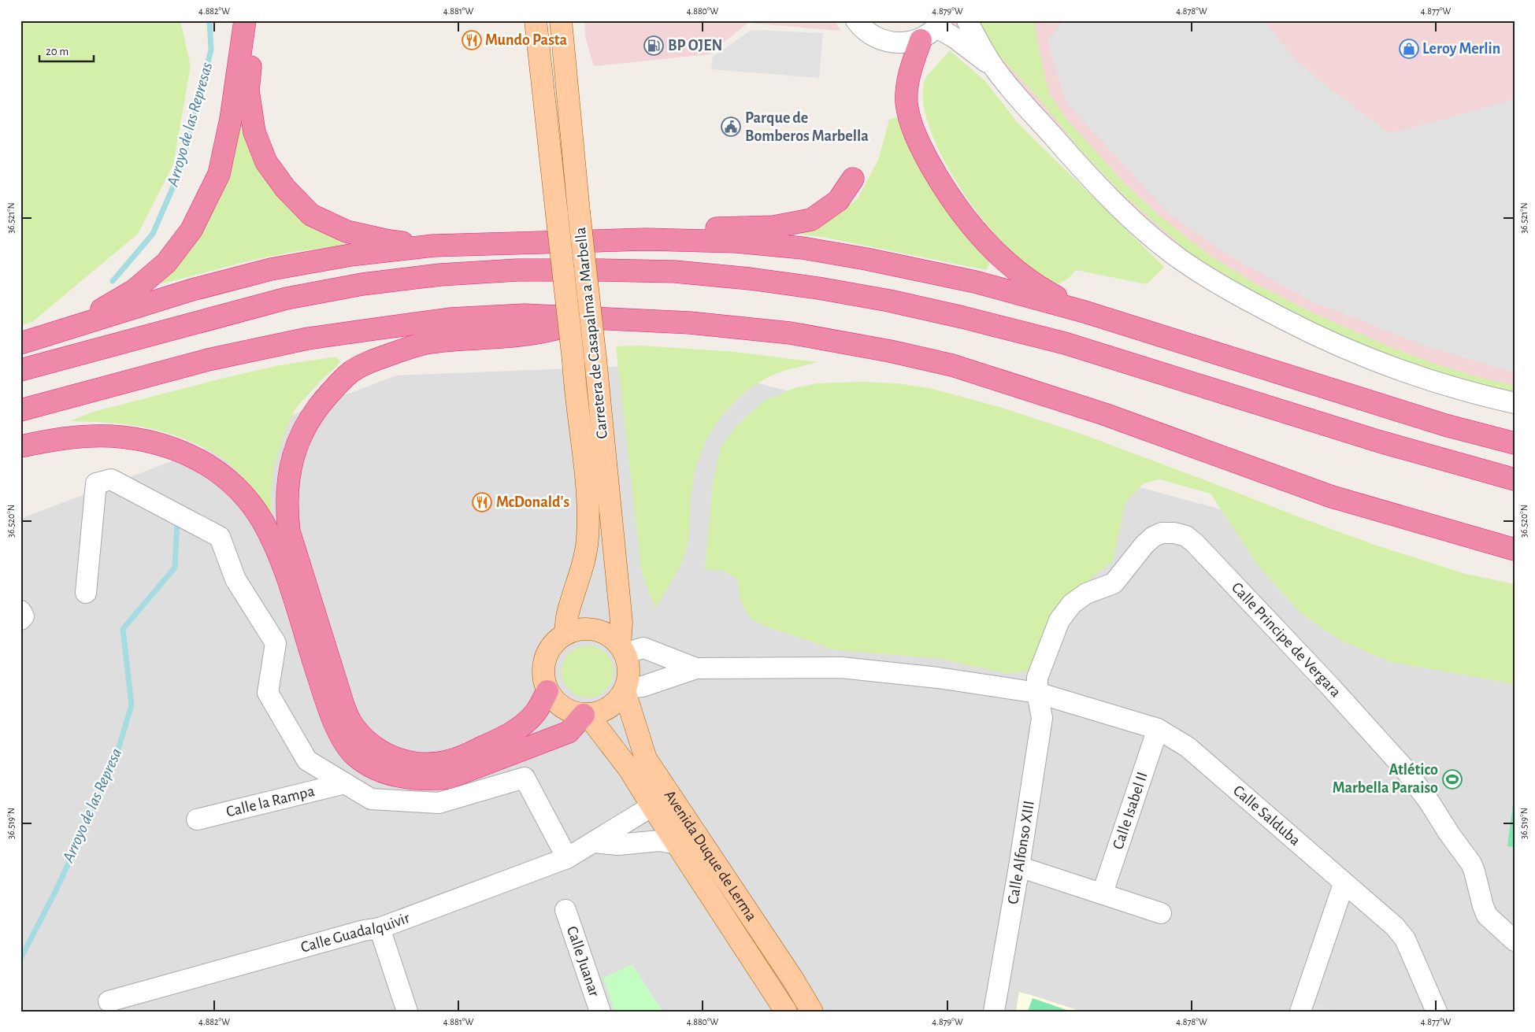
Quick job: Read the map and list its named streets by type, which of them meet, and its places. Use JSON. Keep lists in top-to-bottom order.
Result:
{
  "streets": {
    "main road": ["Carretera de Casapalma a Marbella", "Avenida Duque de Lerma"],
    "street": [
      "Calle Principe de Vergara",
      "Calle la Rampa",
      "Calle Isabel II",
      "Calle Salduba",
      "Calle Alfonso XIII",
      "Calle Guadalquivir",
      "Calle Juanar"
    ]
  },
  "crossings": [
    ["Carretera de Casapalma a Marbella", "Avenida Duque de Lerma"],
    ["Calle Principe de Vergara", "Calle Salduba"],
    ["Calle Principe de Vergara", "Calle Alfonso XIII"],
    ["Calle Isabel II", "Calle Salduba"],
    ["Calle Salduba", "Calle Alfonso XIII"],
    ["Avenida Duque de Lerma", "Calle Guadalquivir"]
  ],
  "water": ["Arroyo de las Represas", "Arroyo de las Represa"],
  "places": {
    "restaurant": ["Mundo Pasta", "McDonald's"],
    "fuel station": ["BP OJEN"],
    "shop": ["Leroy Merlin"],
    "public building": ["Parque de Bomberos Marbella"],
    "sports": ["Atlético Marbella Paraiso"]
  },
  "scale_bar": "20 m",
  "coordinates": [
    "4.882°W",
    "4.881°W",
    "4.880°W",
    "4.879°W",
    "4.878°W",
    "4.877°W",
    "36.521°N",
    "36.520°N",
    "36.519°N"
  ]
}
